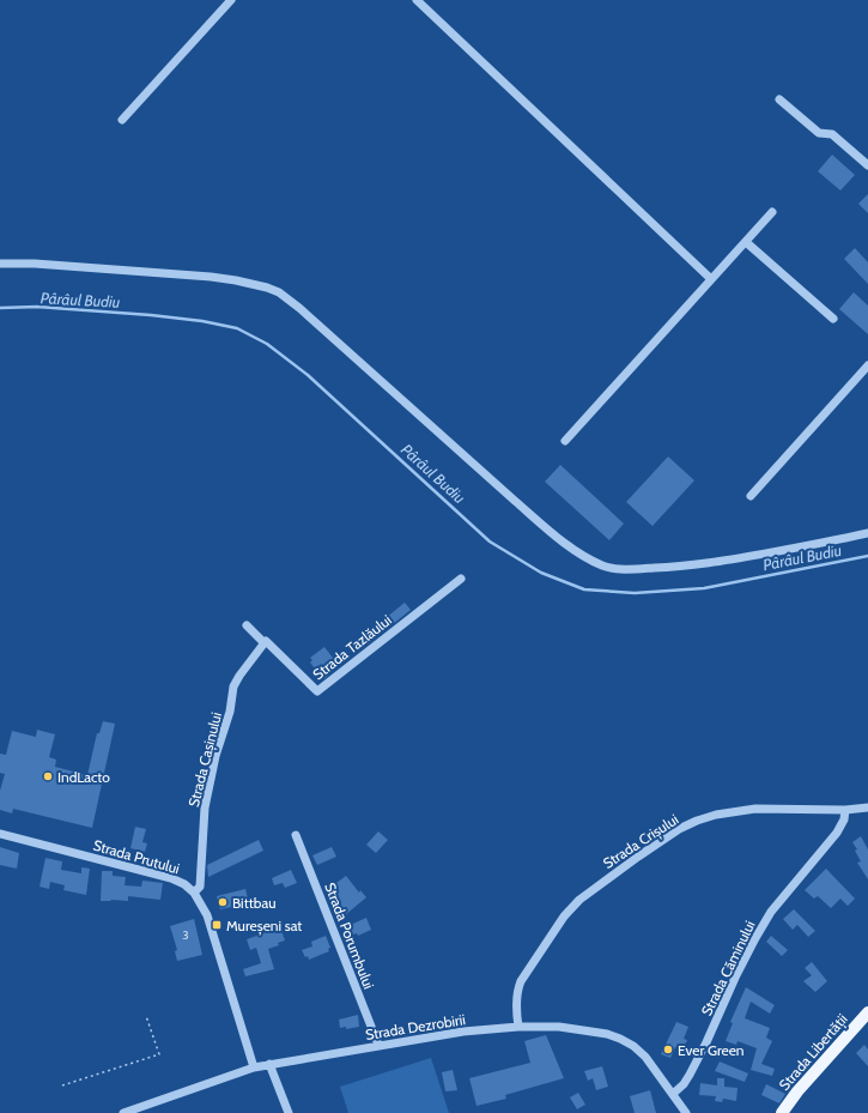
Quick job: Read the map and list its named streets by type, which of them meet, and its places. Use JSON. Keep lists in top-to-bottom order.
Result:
{
  "streets": {
    "main road": ["Strada Libertății"],
    "street": [
      "Strada Tazlăului",
      "Strada Cașinului",
      "Strada Crișului",
      "Strada Prutului",
      "Strada Porumbului",
      "Strada Căminului",
      "Strada Dezrobirii"
    ]
  },
  "crossings": [
    ["Strada Tazlăului", "Strada Cașinului"],
    ["Strada Cașinului", "Strada Prutului"],
    ["Strada Crișului", "Strada Căminului"],
    ["Strada Crișului", "Strada Dezrobirii"],
    ["Strada Prutului", "Strada Dezrobirii"],
    ["Strada Porumbului", "Strada Dezrobirii"],
    ["Strada Căminului", "Strada Dezrobirii"]
  ],
  "water": ["Pârâul Budiu"],
  "places": {
    "other": ["IndLacto", "Bittbau", "Ever Green"],
    "transit": ["Mureșeni sat"]
  },
  "house_numbers": ["3"]
}
